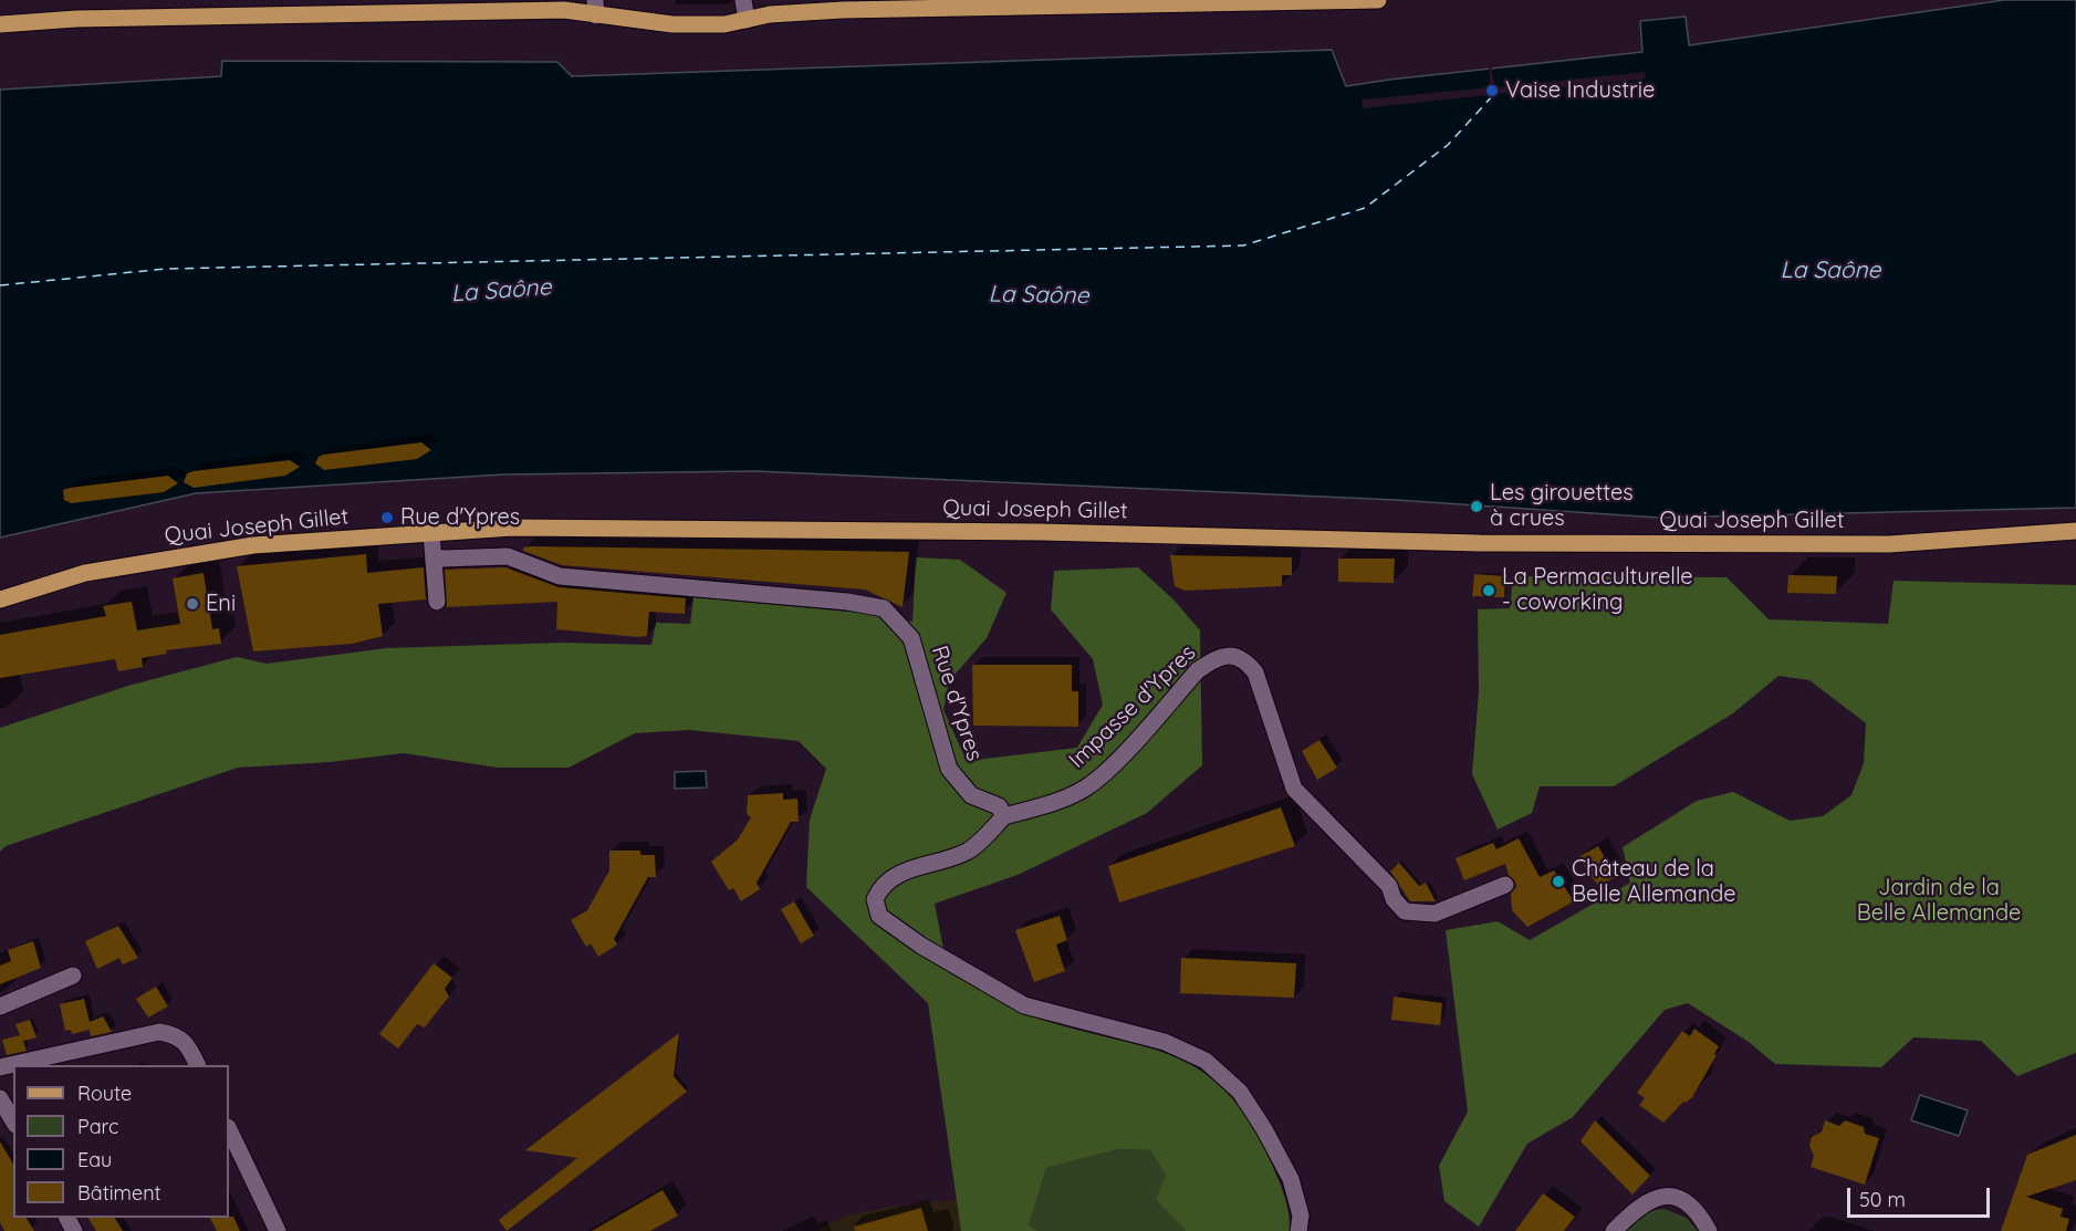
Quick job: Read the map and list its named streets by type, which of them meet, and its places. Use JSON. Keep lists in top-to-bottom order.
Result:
{
  "streets": {
    "main road": ["Quai Joseph Gillet"],
    "street": ["Rue d'Ypres", "Impasse d'Ypres"]
  },
  "crossings": [
    ["Rue d'Ypres", "Impasse d'Ypres"]
  ],
  "water": ["La Saône"],
  "parks": ["Jardin de la Belle Allemande"],
  "places": [
    "Vaise Industrie",
    "Les girouettes à crues",
    "Rue d'Ypres",
    "La Permaculturelle - coworking",
    "Eni",
    "Château de la Belle Allemande"
  ],
  "legend": [
    "Route",
    "Parc",
    "Eau",
    "Bâtiment"
  ],
  "scale_bar": "50 m"
}
